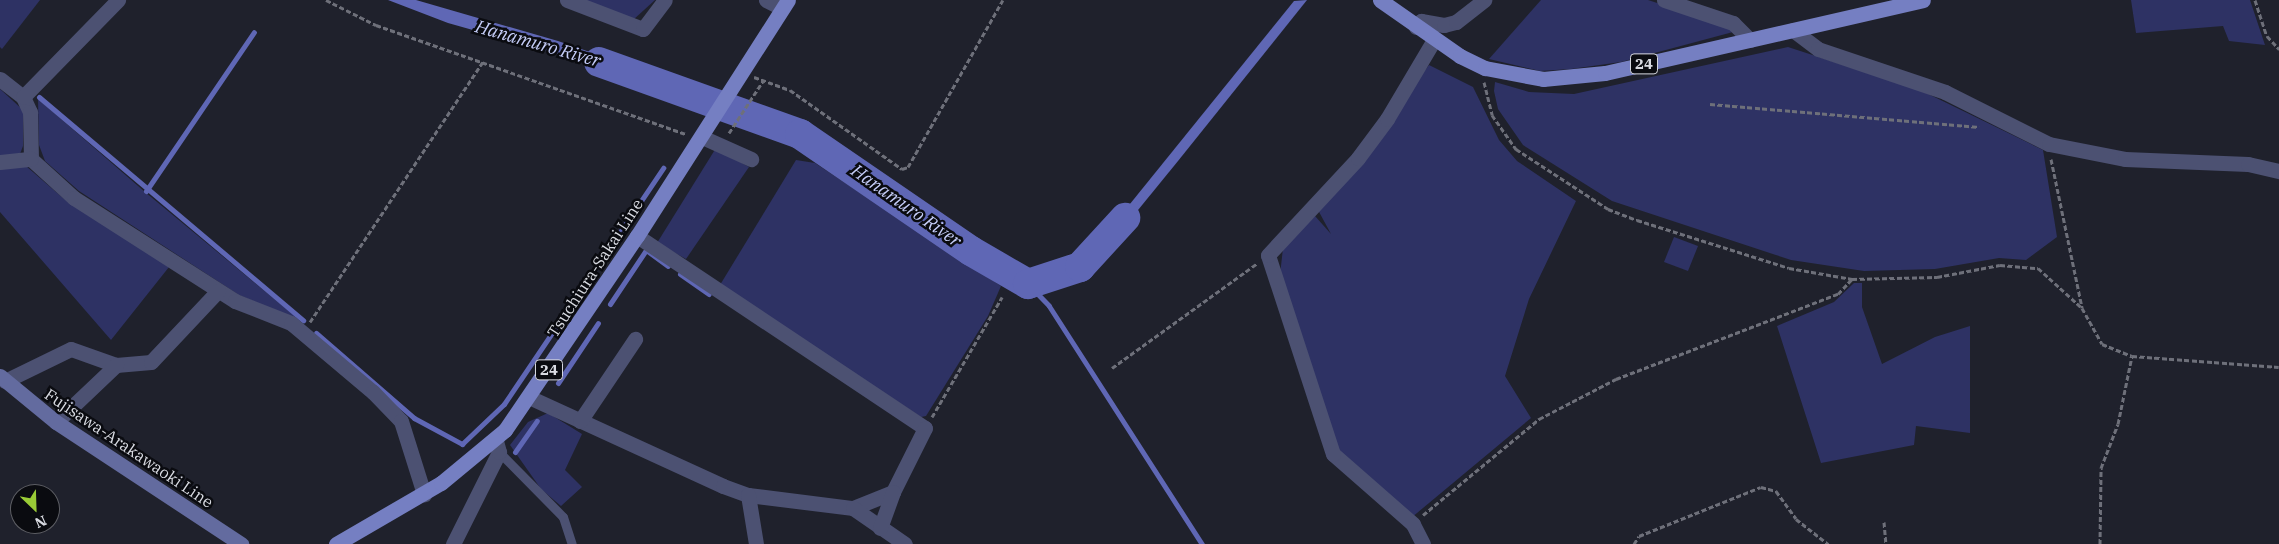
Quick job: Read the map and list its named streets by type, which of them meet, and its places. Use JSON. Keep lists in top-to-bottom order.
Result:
{
  "streets": {
    "main road": ["24", "Tsuchiura-Sakai Line", "Fujisawa-Arakawaoki Line"]
  },
  "water": ["Hanamuro River"],
  "north": "bottom right"
}
